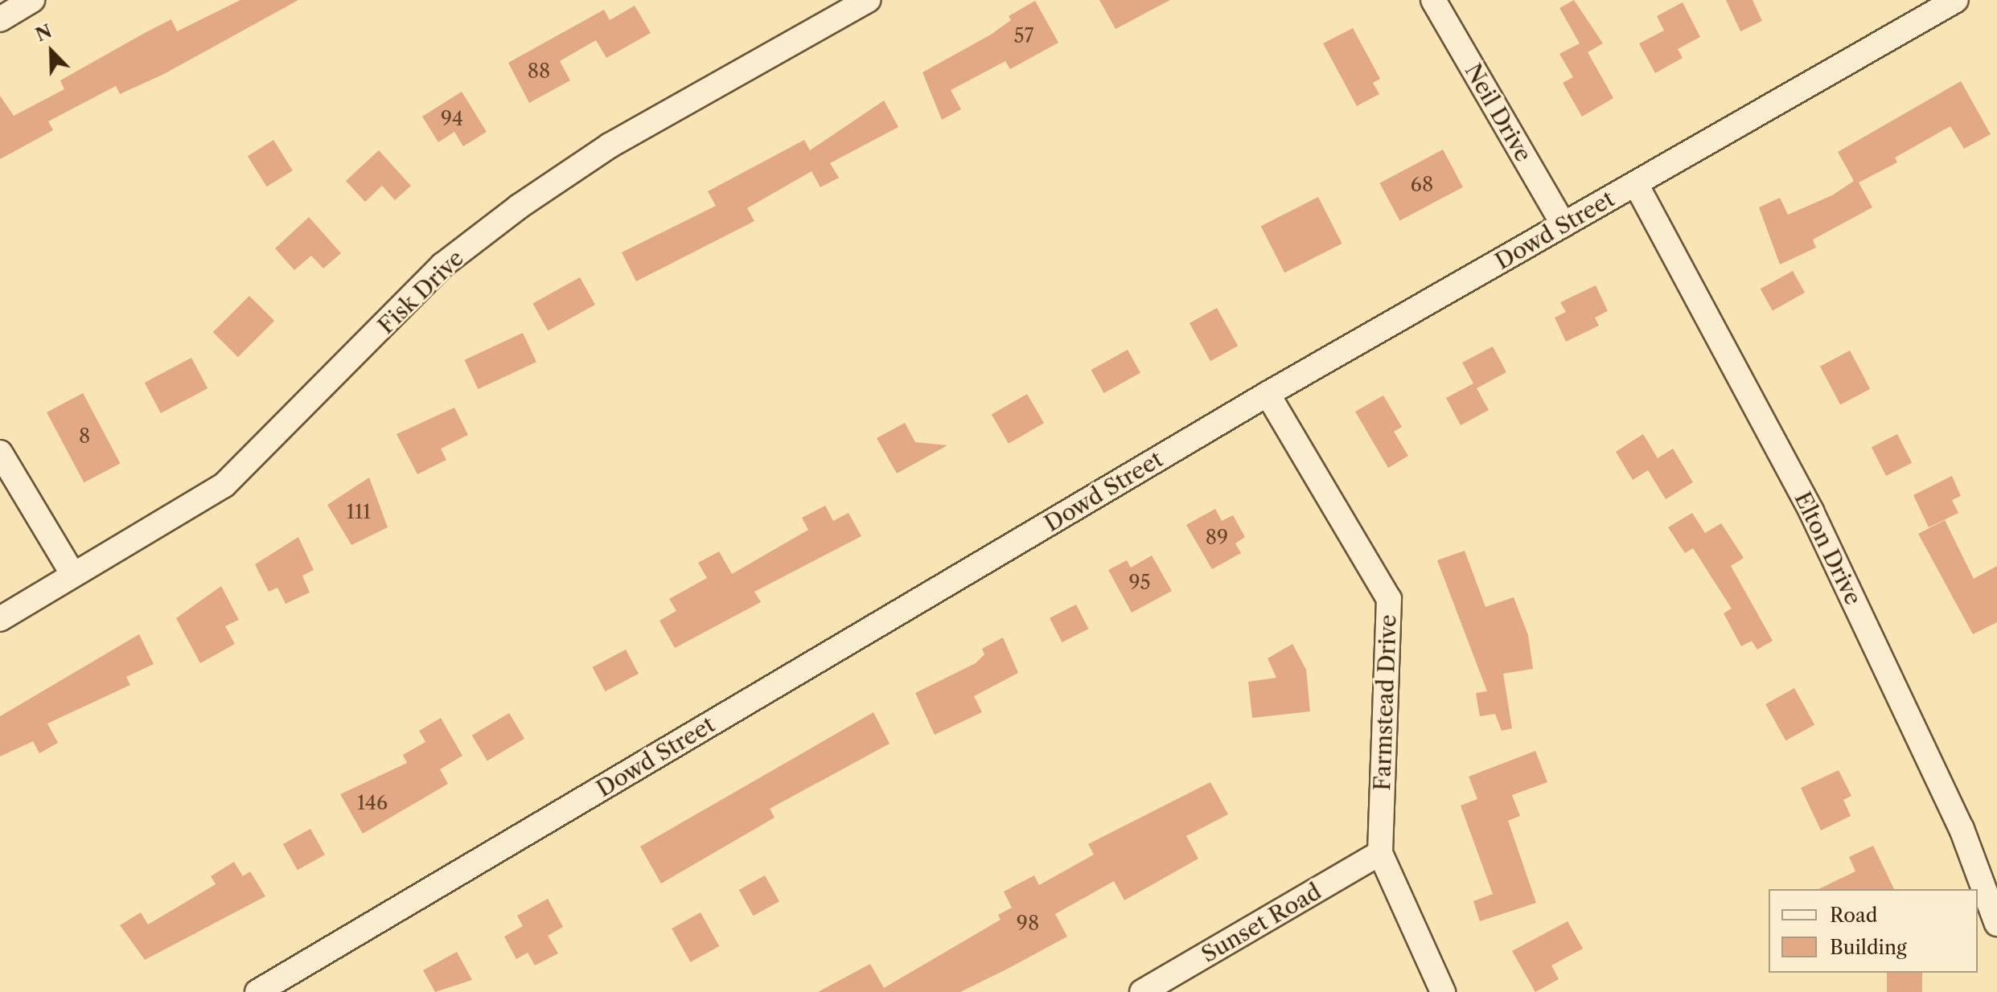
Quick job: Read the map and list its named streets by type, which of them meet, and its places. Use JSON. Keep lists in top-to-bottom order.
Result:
{
  "streets": {
    "street": [
      "Neil Drive",
      "Dowd Street",
      "Fisk Drive",
      "Elton Drive",
      "Farmstead Drive",
      "Sunset Road"
    ]
  },
  "crossings": [
    ["Neil Drive", "Dowd Street"],
    ["Dowd Street", "Elton Drive"],
    ["Dowd Street", "Farmstead Drive"],
    ["Farmstead Drive", "Sunset Road"]
  ],
  "house_numbers": [
    "57",
    "88",
    "94",
    "68",
    "8",
    "111",
    "89",
    "95",
    "146",
    "98"
  ],
  "legend": ["Road", "Building"],
  "north": "top left"
}
